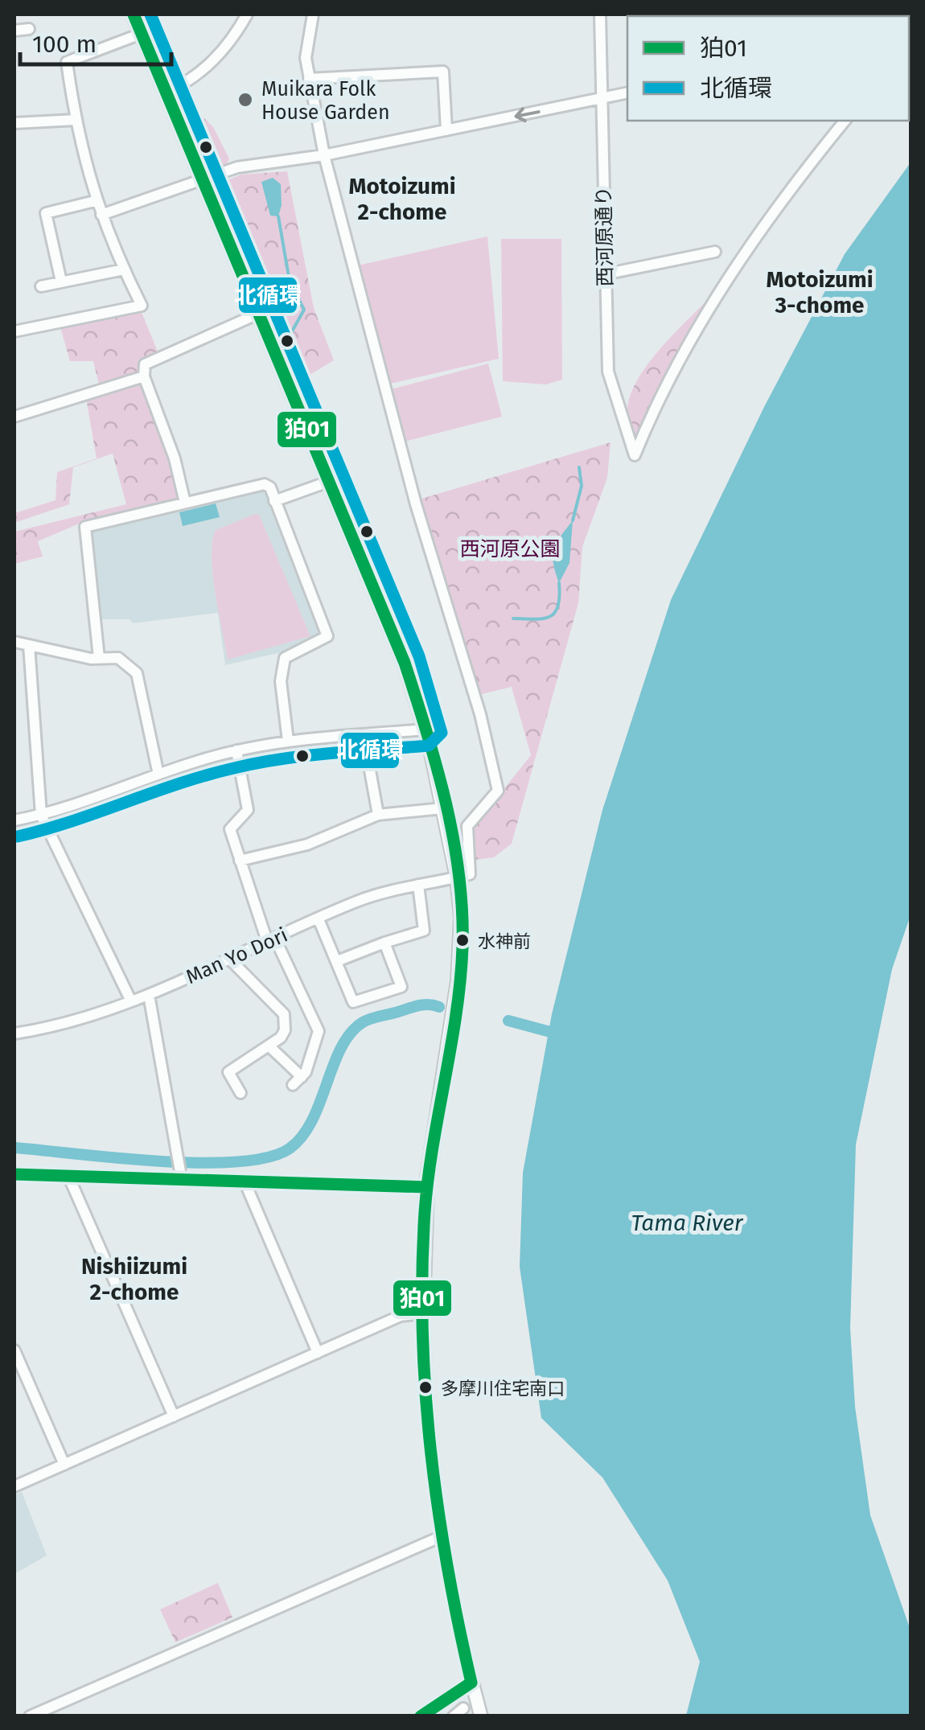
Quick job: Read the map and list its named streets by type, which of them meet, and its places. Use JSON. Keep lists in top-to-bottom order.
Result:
{
  "streets": {
    "street": ["西河原通り", "Man Yo Dori"]
  },
  "districts": ["Motoizumi 2-chome", "Motoizumi 3-chome", "Nishiizumi 2-chome"],
  "water": ["Tama River"],
  "parks": ["西河原公園"],
  "places": ["Muikara Folk House Garden", "水神前", "多摩川住宅南口"],
  "lines": ["transit line 狛01", "transit line 北循環"],
  "legend": ["狛01", "北循環"],
  "scale_bar": "100 m"
}
